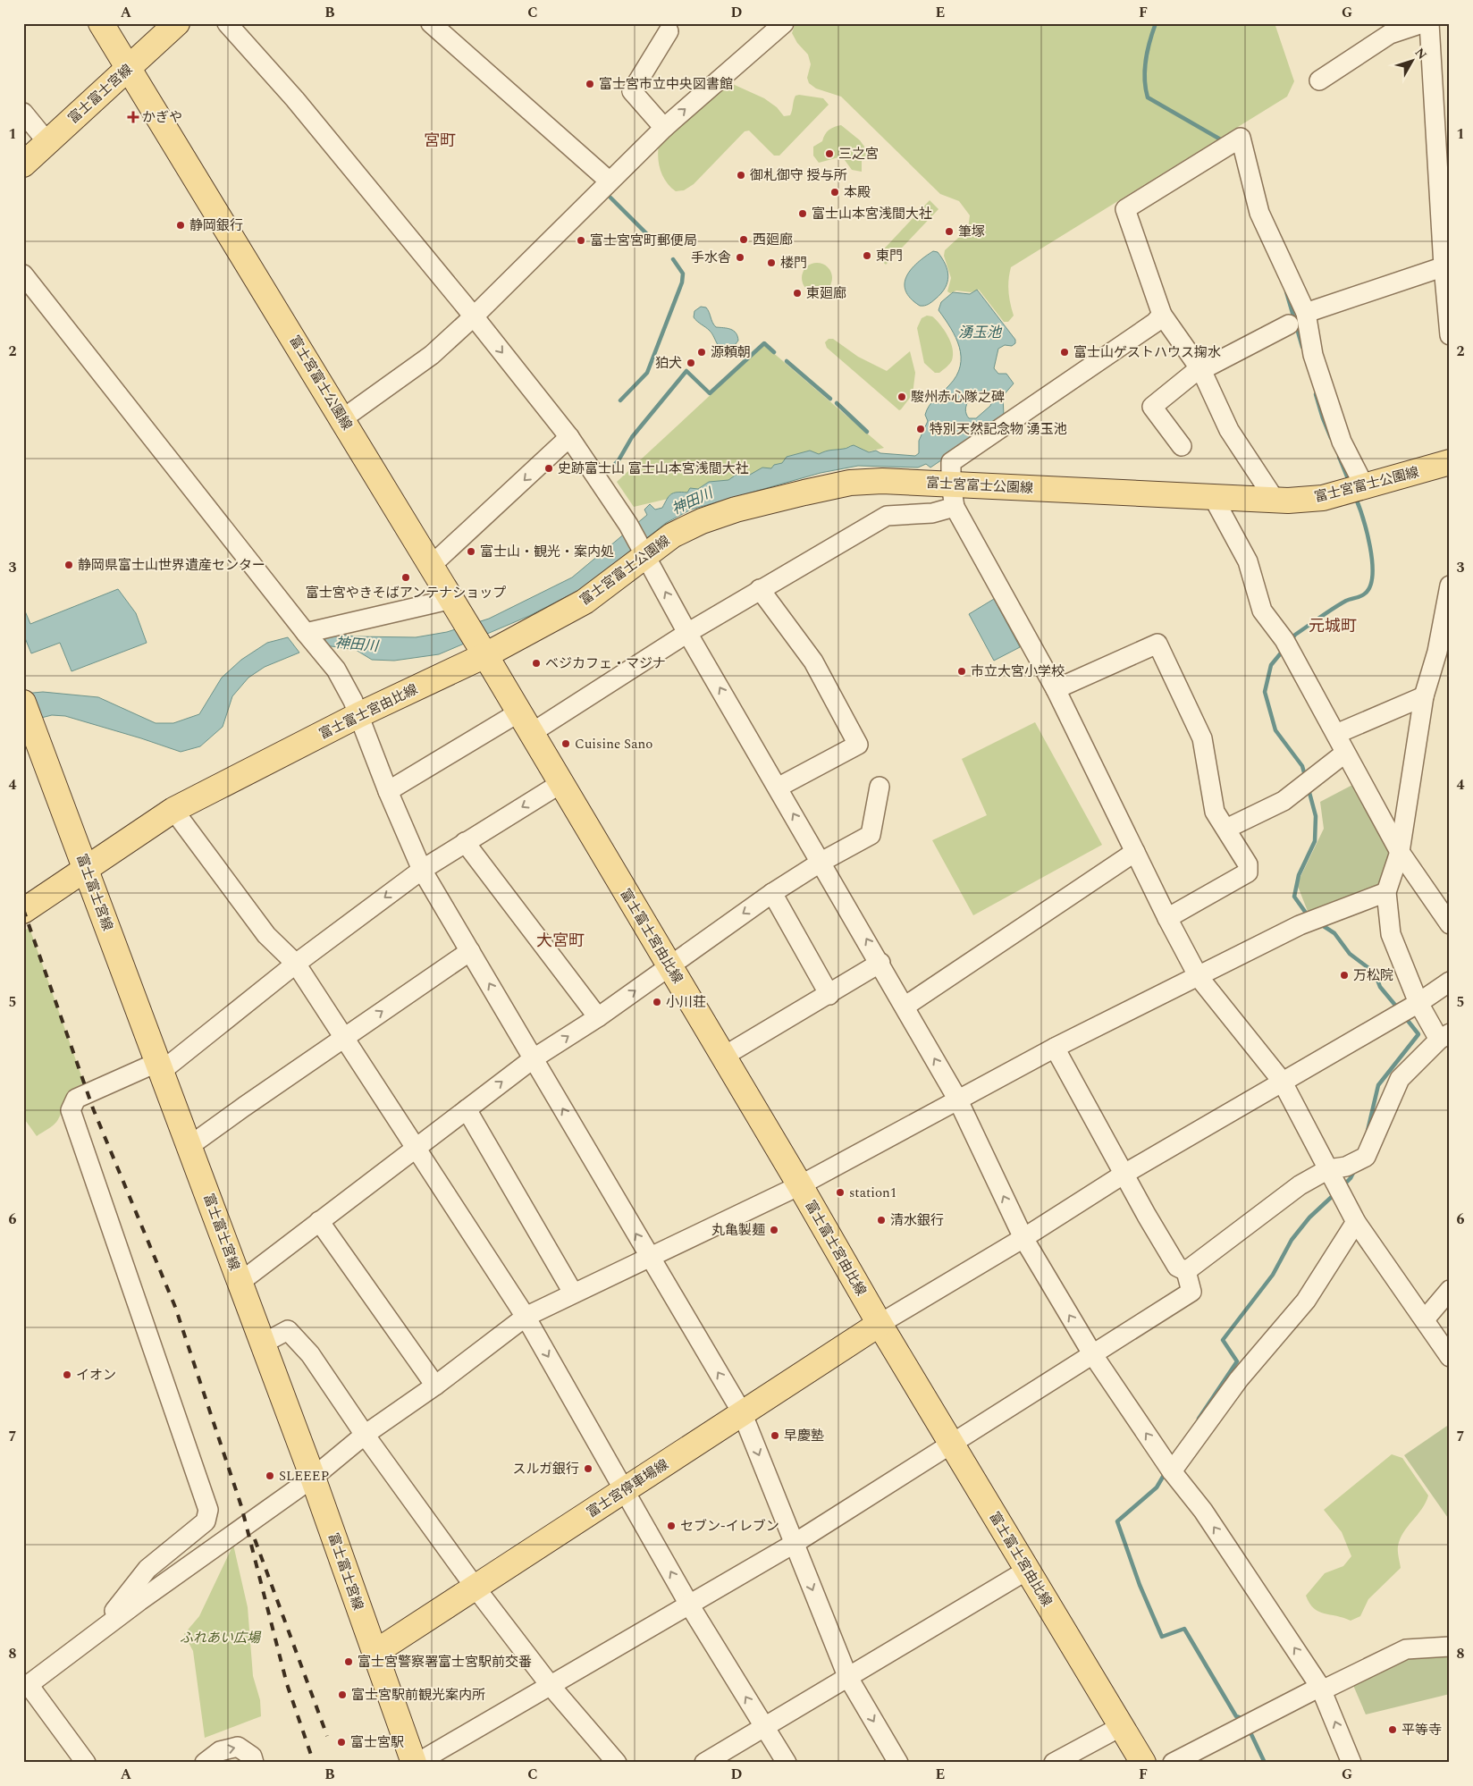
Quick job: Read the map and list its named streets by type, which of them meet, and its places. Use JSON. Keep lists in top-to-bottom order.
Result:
{
  "streets": {
    "main road": [
      "富士富士宮線",
      "富士宮富士公園線",
      "富士富士宮由比線",
      "富士宮停車場線"
    ]
  },
  "crossings": [
    ["富士富士宮線", "富士宮富士公園線"],
    ["富士富士宮線", "富士富士宮由比線"],
    ["富士富士宮線", "富士宮停車場線"],
    ["富士宮富士公園線", "富士富士宮由比線"],
    ["富士富士宮由比線", "富士宮停車場線"]
  ],
  "districts": ["宮町", "元城町", "大宮町"],
  "water": ["湧玉池", "神田川"],
  "parks": ["ふれあい広場"],
  "places": {
    "other": [
      "富士宮市立中央図書館",
      "三之宮",
      "御札御守 授与所",
      "本殿",
      "富士山本宮浅間大社",
      "静岡銀行",
      "筆塚",
      "西廻廊",
      "富士宮宮町郵便局",
      "東門",
      "手水舎",
      "楼門",
      "東廻廊",
      "源頼朝",
      "富士山ゲストハウス掬水",
      "狛犬",
      "駿州赤心隊之碑",
      "特別天然記念物 湧玉池",
      "史跡富士山 富士山本宮浅間大社",
      "富士山・観光・案内処",
      "静岡県富士山世界遺産センター",
      "富士宮やきそばアンテナショップ",
      "ベジカフェ・マジナ",
      "市立大宮小学校",
      "Cuisine Sano",
      "万松院",
      "小川荘",
      "station1",
      "清水銀行",
      "丸亀製麺",
      "イオン",
      "早慶塾",
      "スルガ銀行",
      "SLEEEP",
      "セブン-イレブン",
      "富士宮警察署富士宮駅前交番",
      "富士宮駅前観光案内所",
      "平等寺",
      "富士宮駅"
    ],
    "health": ["かぎや"]
  },
  "north": "top right",
  "grid": {
    "columns": [
      "A",
      "B",
      "C",
      "D",
      "E",
      "F",
      "G"
    ],
    "rows": [
      "1",
      "2",
      "3",
      "4",
      "5",
      "6",
      "7",
      "8"
    ]
  }
}
